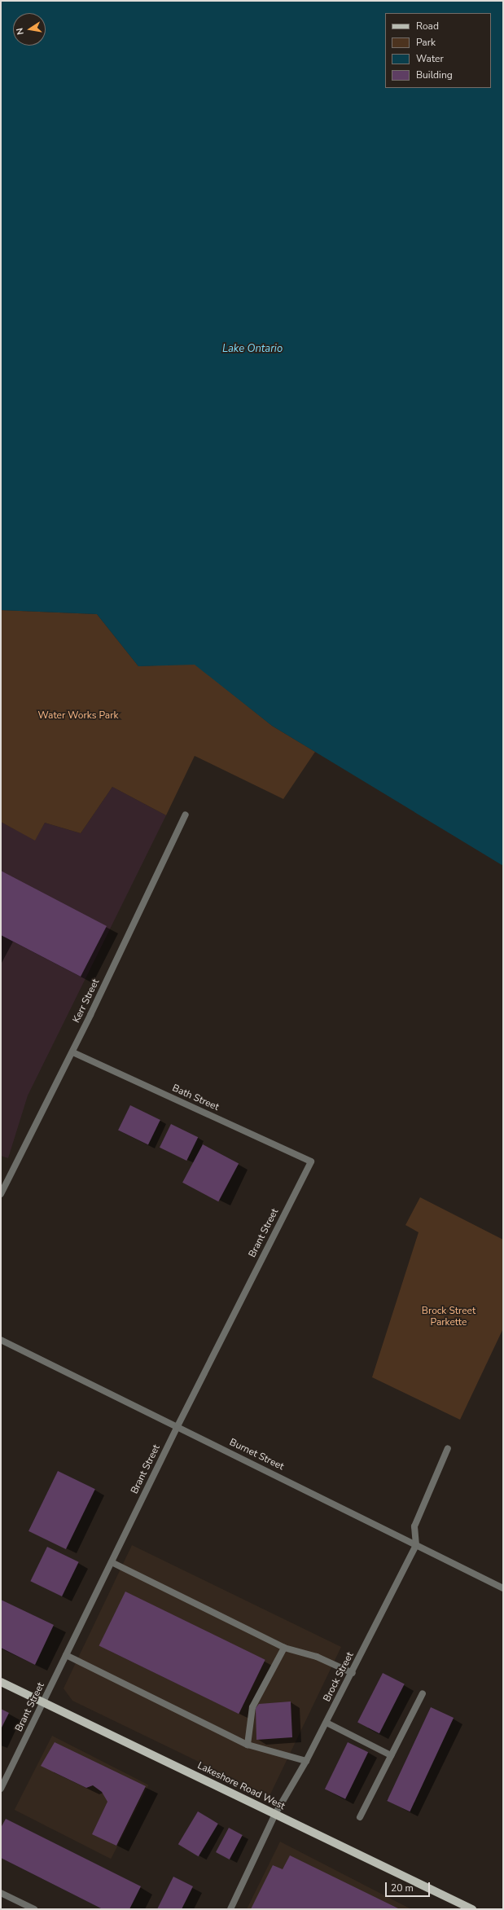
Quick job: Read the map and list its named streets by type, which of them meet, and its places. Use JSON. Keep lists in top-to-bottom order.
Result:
{
  "streets": {
    "main road": ["Lakeshore Road West"],
    "street": [
      "Kerr Street",
      "Bath Street",
      "Brant Street",
      "Burnet Street",
      "Brock Street"
    ]
  },
  "crossings": [
    ["Kerr Street", "Bath Street"],
    ["Bath Street", "Brant Street"],
    ["Brant Street", "Burnet Street"],
    ["Brant Street", "Lakeshore Road West"],
    ["Burnet Street", "Brock Street"],
    ["Brock Street", "Lakeshore Road West"]
  ],
  "water": ["Lake Ontario"],
  "parks": ["Water Works Park", "Brock Street Parkette"],
  "legend": [
    "Road",
    "Park",
    "Water",
    "Building"
  ],
  "scale_bar": "20 m",
  "north": "left"
}
